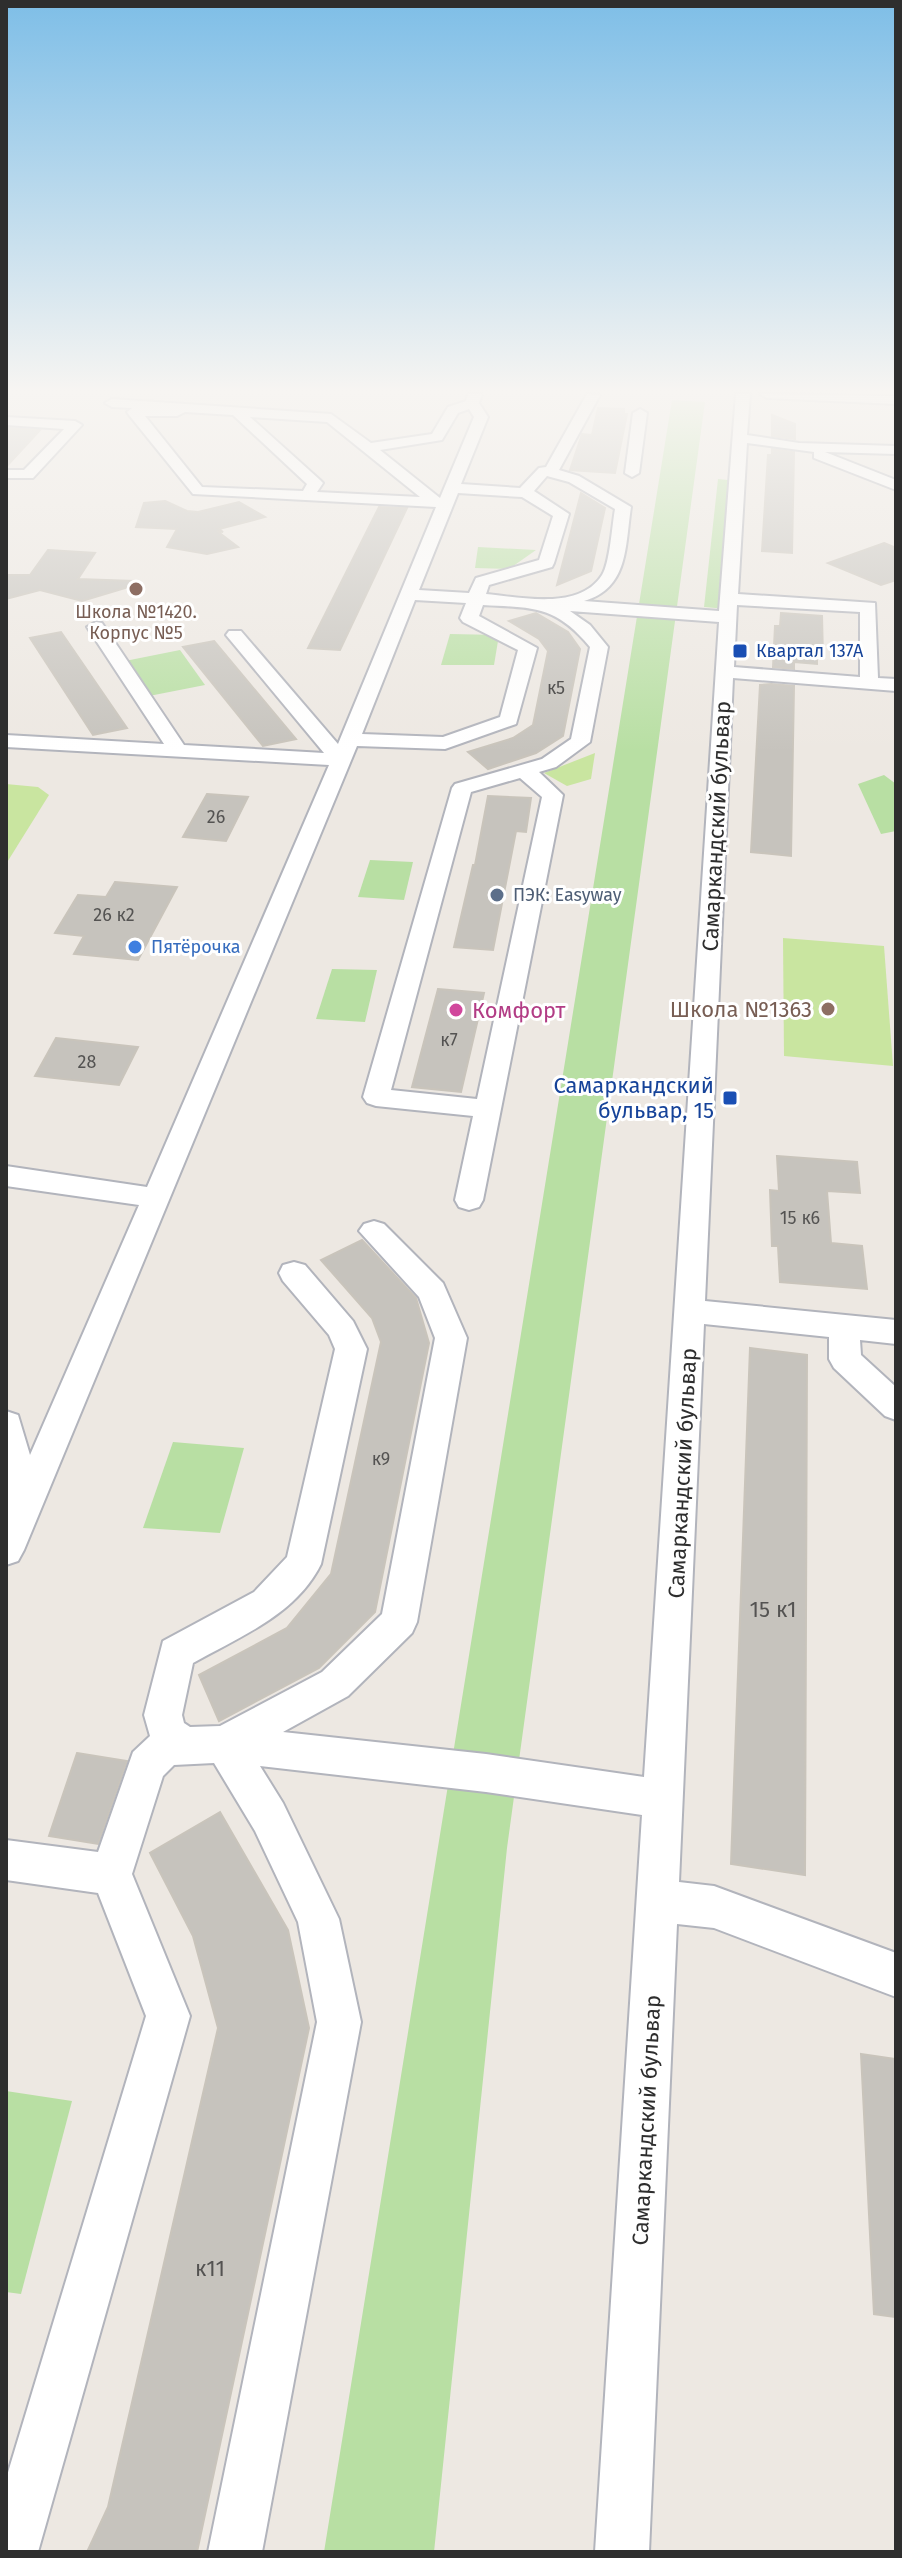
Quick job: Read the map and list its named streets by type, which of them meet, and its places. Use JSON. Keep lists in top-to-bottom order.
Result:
{
  "streets": {
    "street": ["Самаркандский бульвар"]
  },
  "places": {
    "other": [
      "Школа №1420. Корпус №5",
      "ПЭК: Easyway",
      "Пятёрочка",
      "Школа №1363",
      "Комфорт"
    ],
    "transit": ["Квартал 137А", "Самаркандский бульвар, 15"]
  },
  "house_numbers": [
    "к5",
    "26",
    "26 к2",
    "к7",
    "28",
    "15 к6",
    "к9",
    "15 к1",
    "к11"
  ]
}
